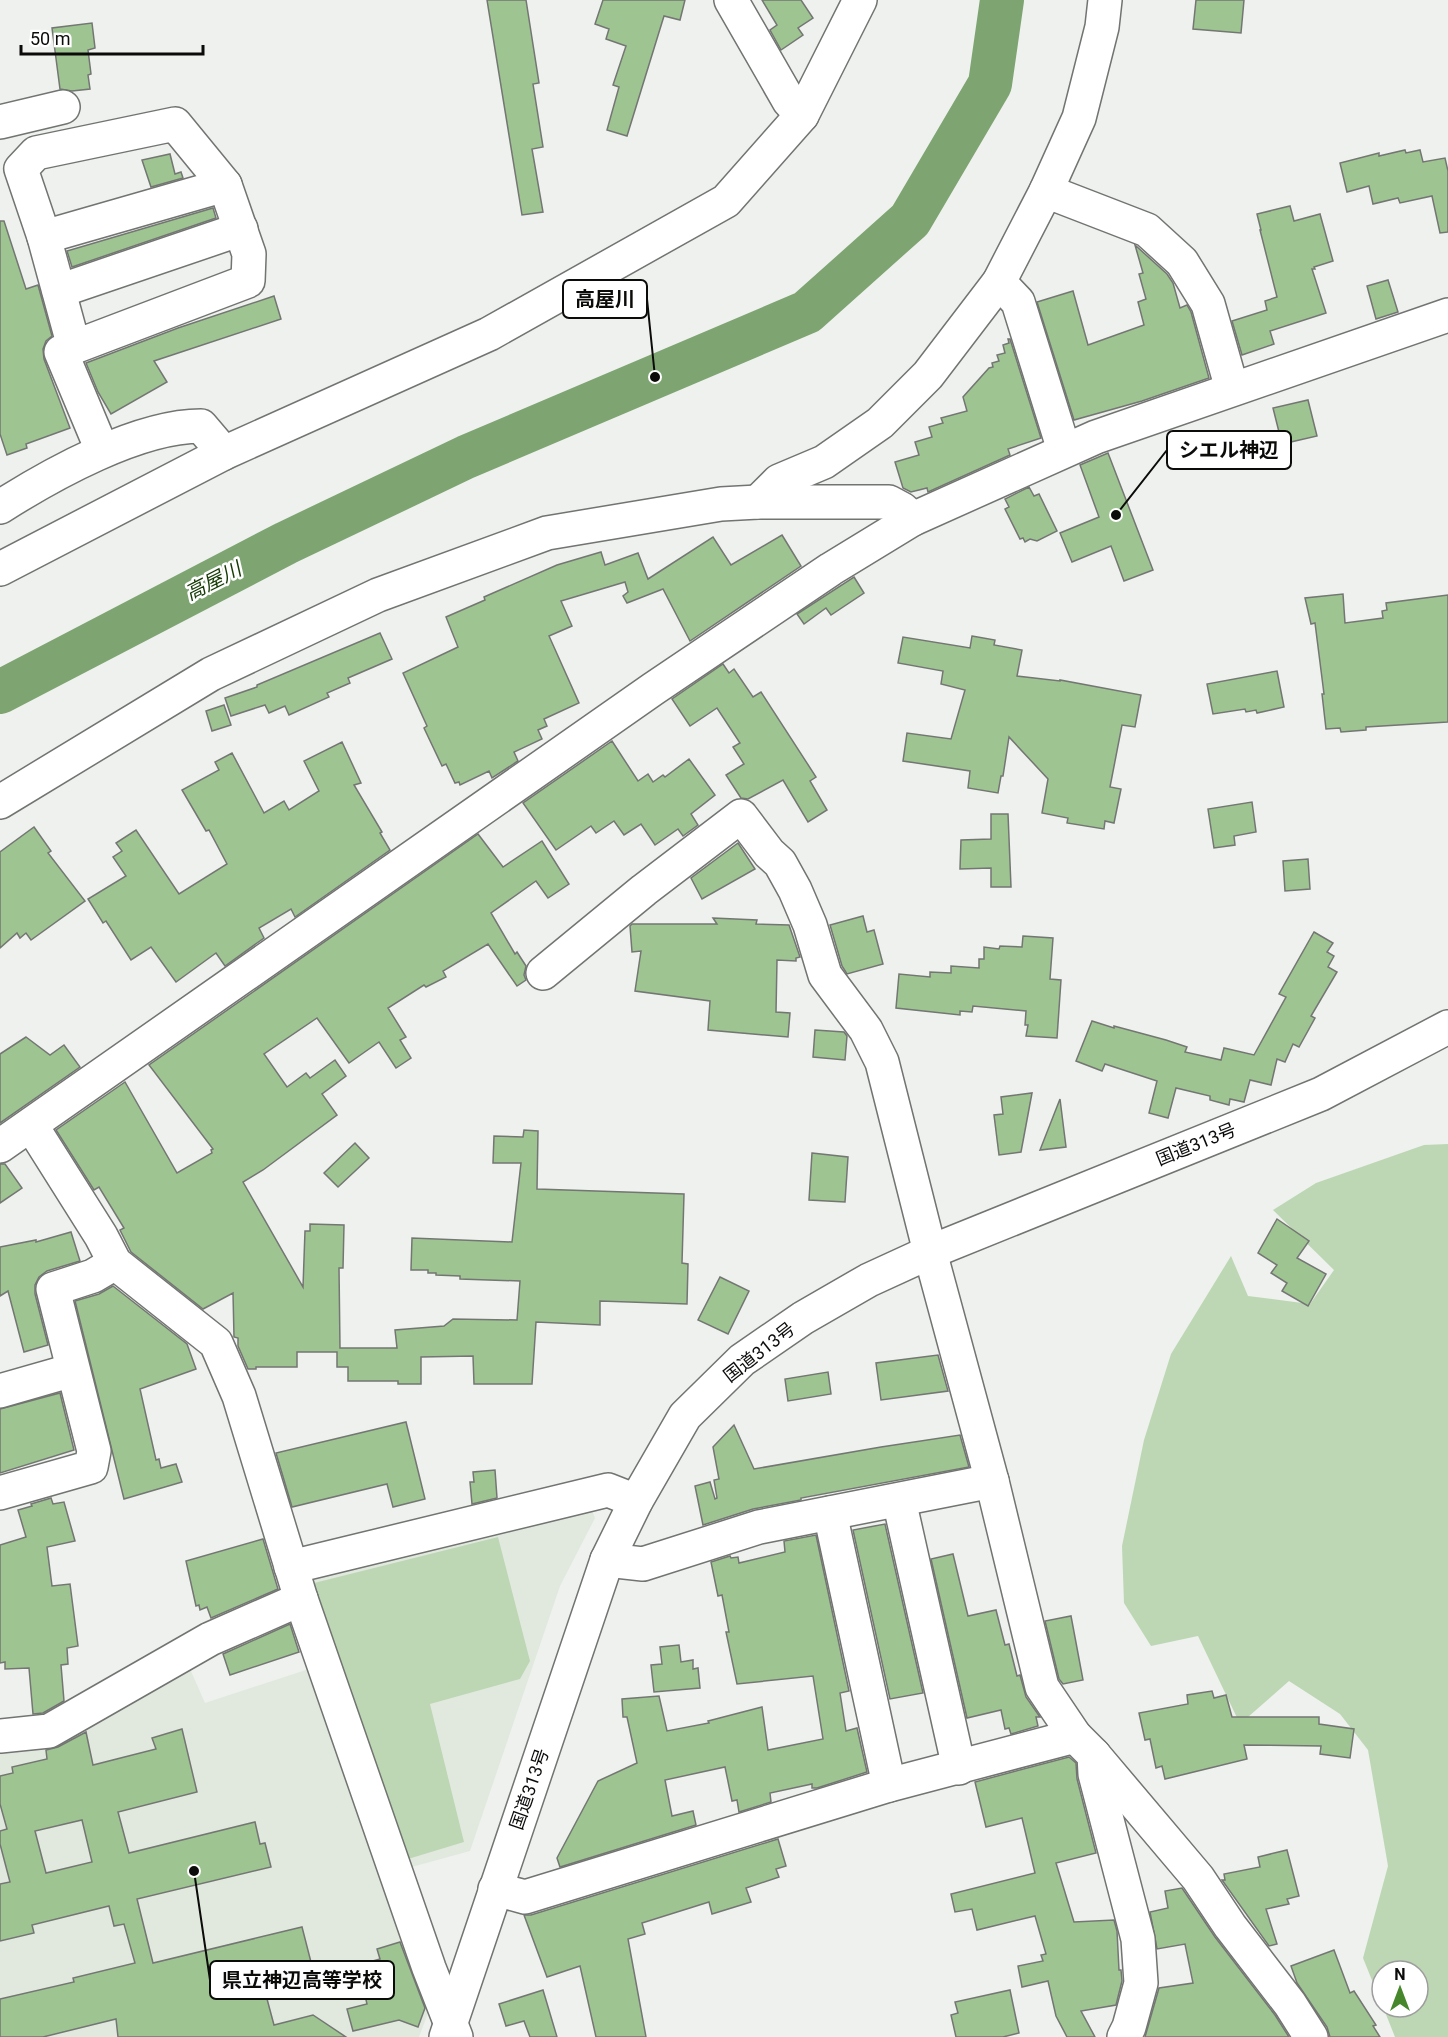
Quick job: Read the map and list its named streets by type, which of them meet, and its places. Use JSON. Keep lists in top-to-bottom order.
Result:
{
  "streets": {
    "main road": ["国道313号"]
  },
  "water": ["高屋川"],
  "places": ["高屋川", "シエル神辺", "県立神辺高等学校"],
  "scale_bar": "50 m",
  "north": "top"
}
